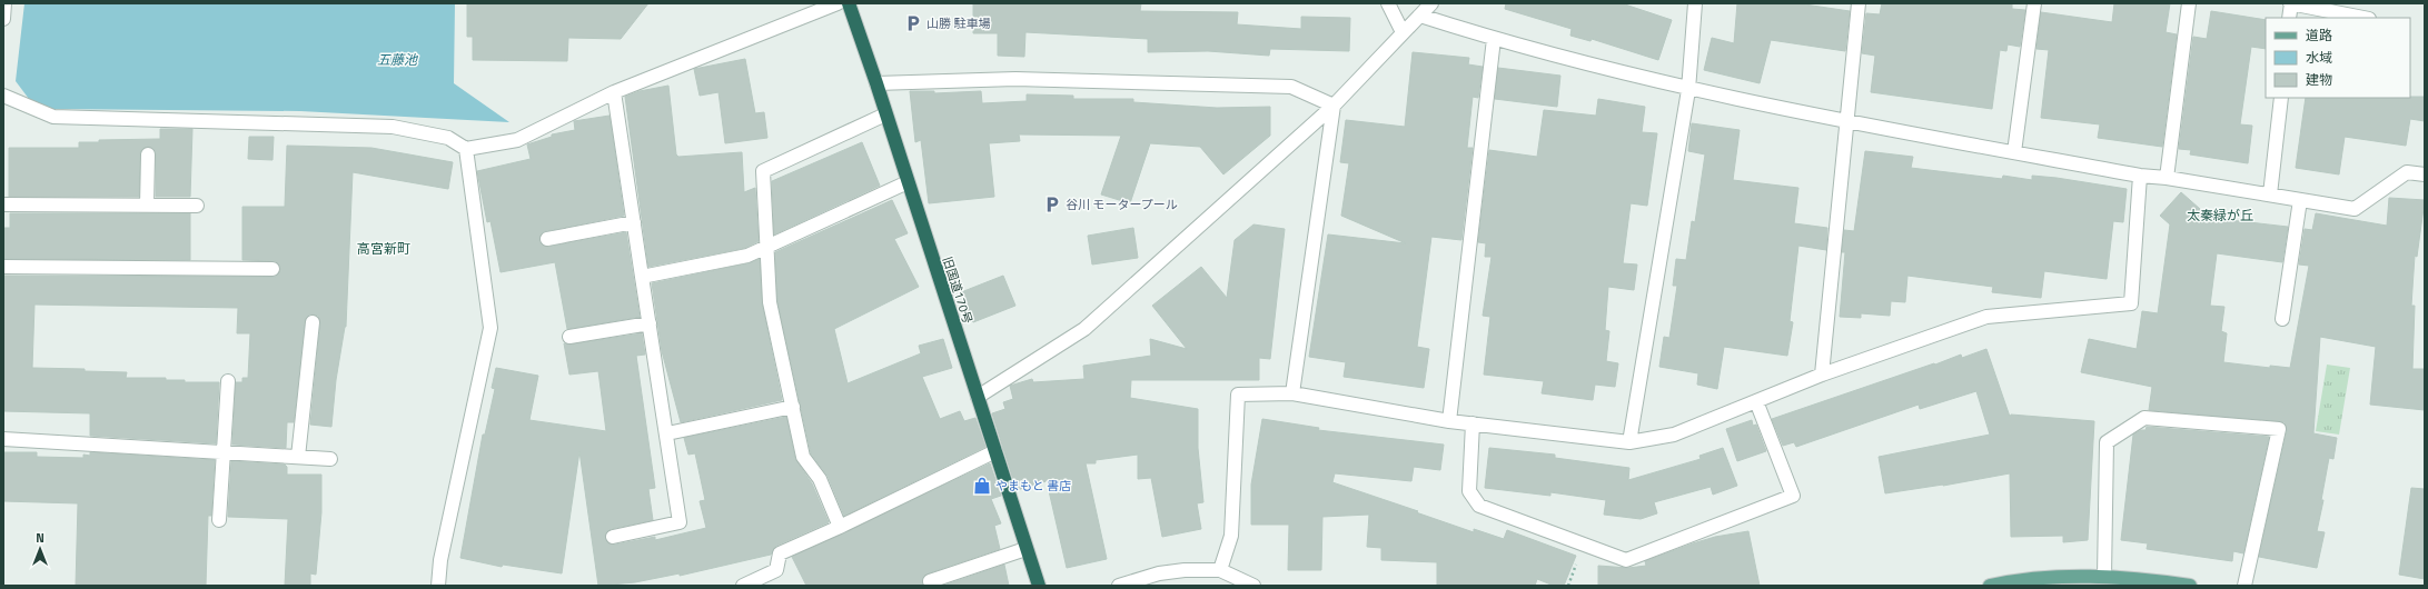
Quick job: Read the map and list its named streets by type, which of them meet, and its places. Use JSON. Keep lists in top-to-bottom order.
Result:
{
  "streets": {
    "highway": ["旧国道170号"]
  },
  "districts": ["太秦緑が丘", "高宮新町"],
  "water": ["五藤池"],
  "places": {
    "parking": ["山勝 駐車場", "谷川 モータープール"],
    "shop": ["やまもと 書店"]
  },
  "legend": ["道路", "水域", "建物"],
  "north": "top"
}
